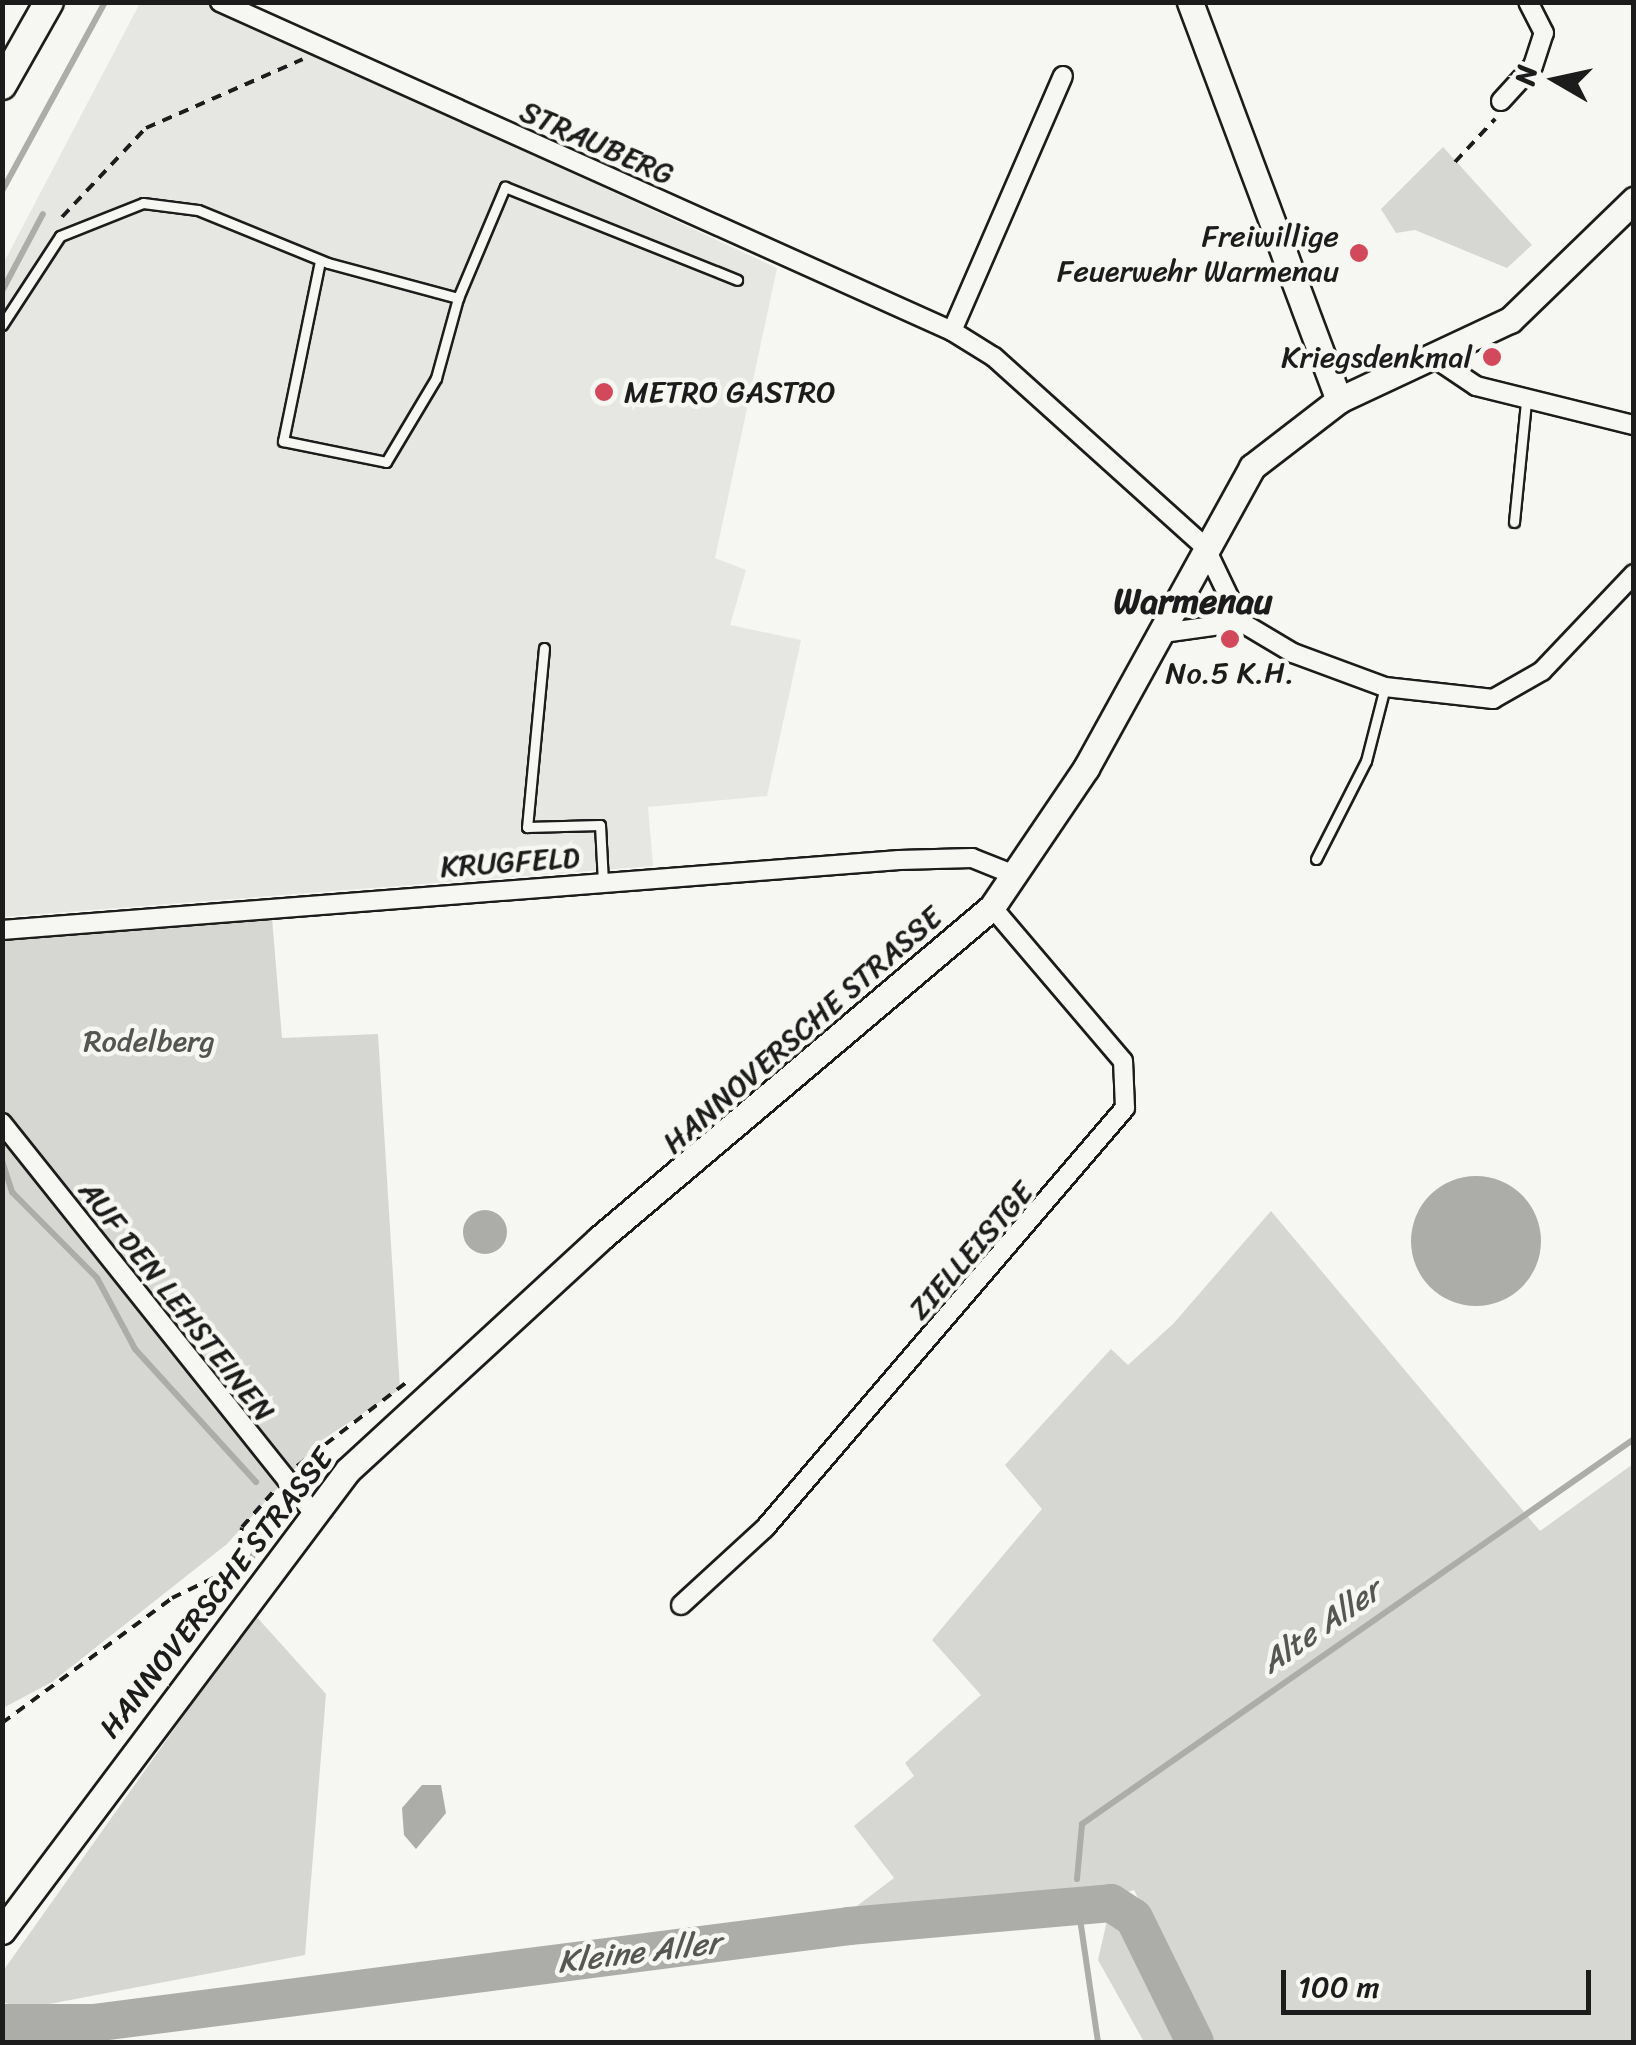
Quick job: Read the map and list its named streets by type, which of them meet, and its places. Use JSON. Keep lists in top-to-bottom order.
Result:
{
  "streets": {
    "street": [
      "STRAUBERG",
      "KRUGFELD",
      "HANNOVERSCHE STRASSE",
      "ZIELLEISTGE",
      "AUF DEN LEHSTEINEN"
    ]
  },
  "crossings": [
    ["STRAUBERG", "HANNOVERSCHE STRASSE"],
    ["KRUGFELD", "HANNOVERSCHE STRASSE"],
    ["HANNOVERSCHE STRASSE", "ZIELLEISTGE"],
    ["HANNOVERSCHE STRASSE", "AUF DEN LEHSTEINEN"]
  ],
  "districts": ["Warmenau"],
  "water": ["Alte Aller", "Kleine Aller"],
  "parks": ["Rodelberg"],
  "places": [
    "Freiwillige Feuerwehr Warmenau",
    "Kriegsdenkmal",
    "METRO GASTRO",
    "No.5 K.H."
  ],
  "scale_bar": "100 m",
  "north": "left"
}
